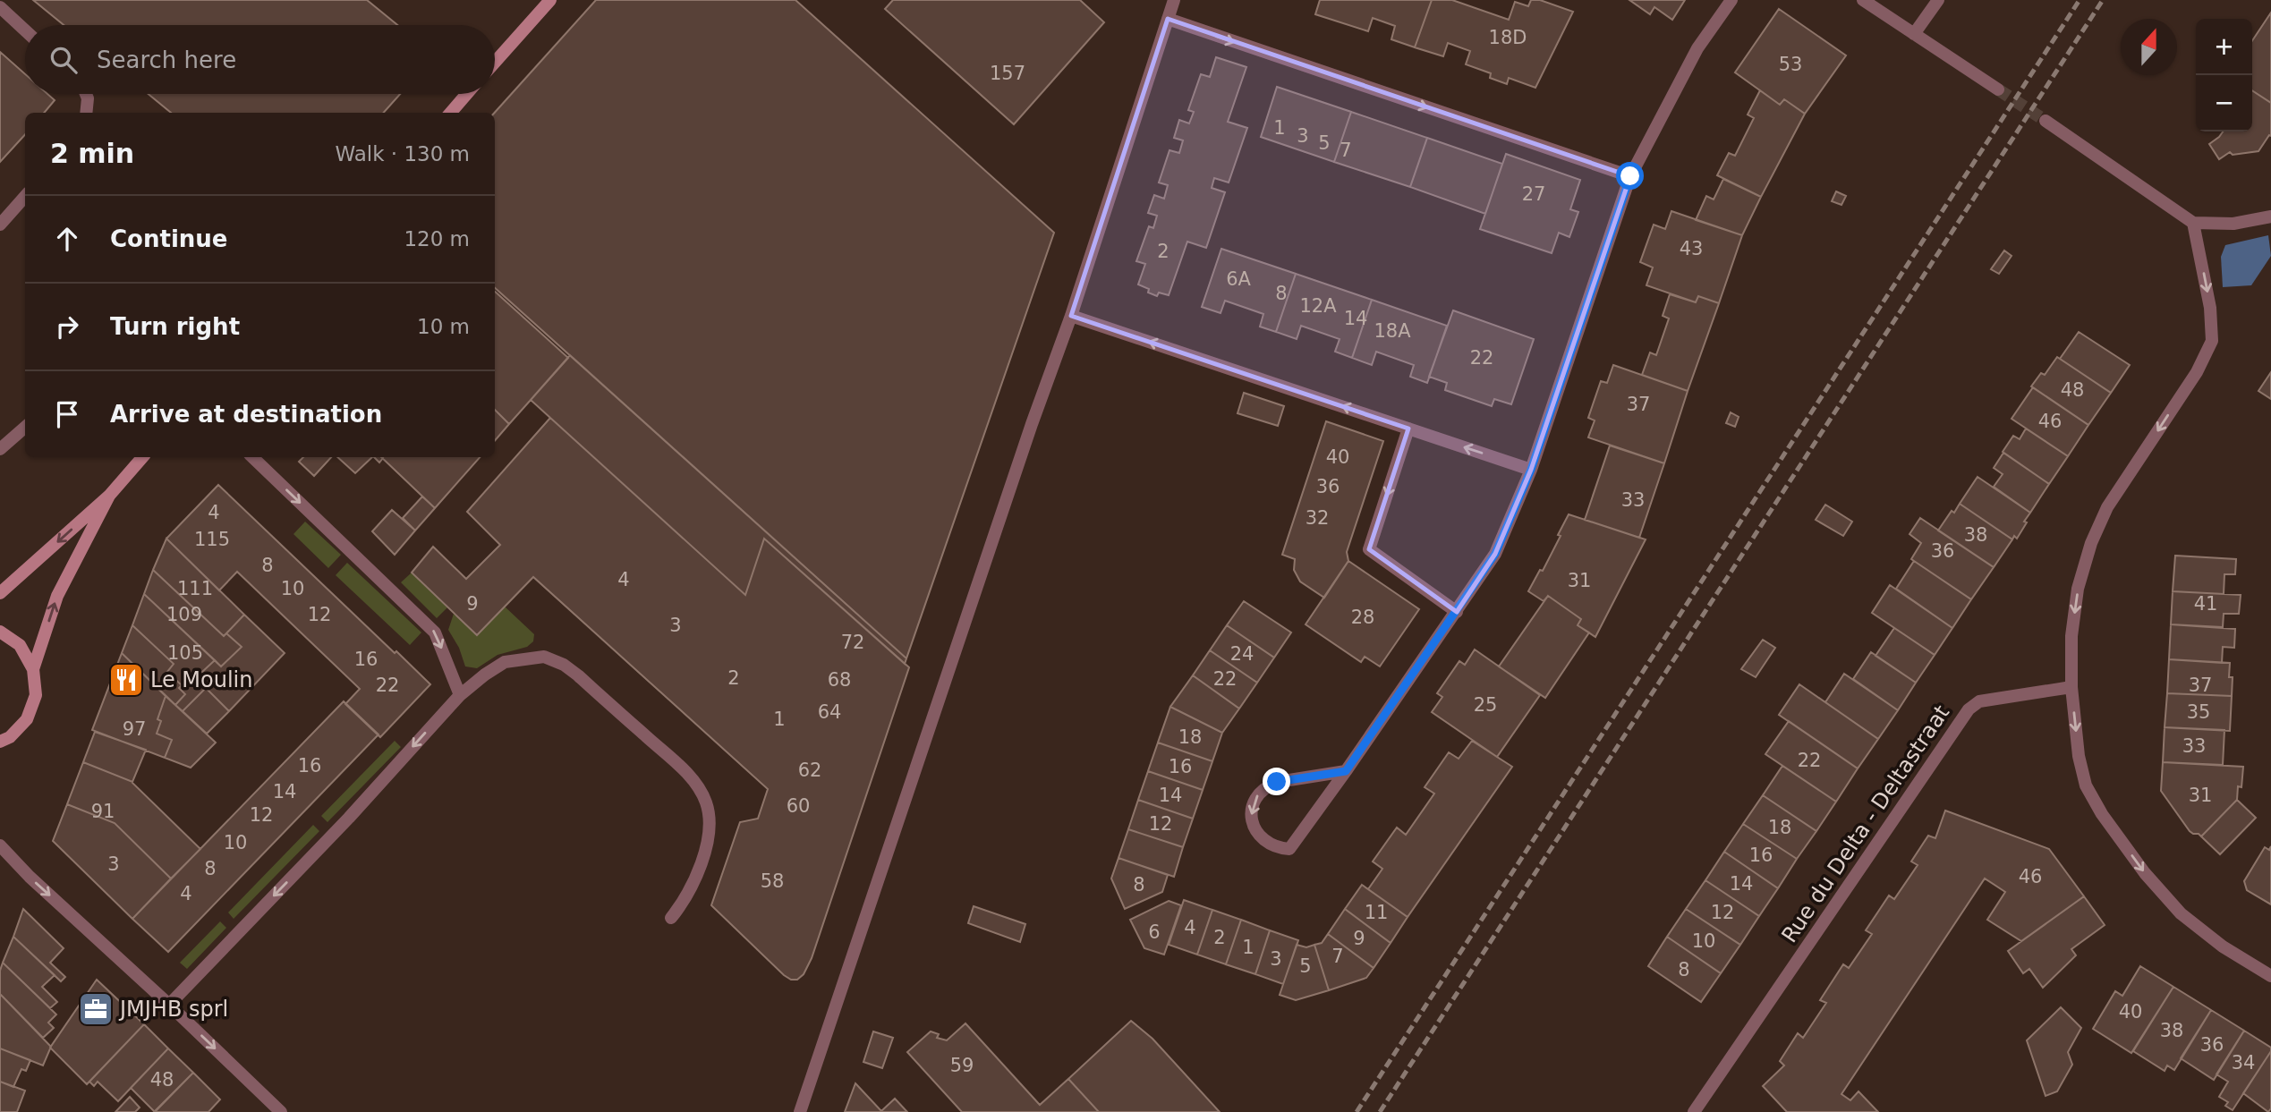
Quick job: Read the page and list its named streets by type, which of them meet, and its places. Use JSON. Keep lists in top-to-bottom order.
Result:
{
  "streets": {
    "street": ["Rue du Delta - Deltastraat"]
  },
  "places": {
    "restaurant": ["Le Moulin"],
    "office": ["JMJHB sprl"]
  },
  "house_numbers": [
    "18D",
    "53",
    "157",
    "1",
    "3",
    "5",
    "7",
    "27",
    "43",
    "2",
    "6A",
    "8",
    "12A",
    "14",
    "18A",
    "22",
    "48",
    "37",
    "46",
    "40",
    "36",
    "33",
    "4",
    "32",
    "38",
    "115",
    "36",
    "8",
    "4",
    "31",
    "111",
    "10",
    "9",
    "41",
    "109",
    "12",
    "28",
    "3",
    "72",
    "105",
    "24",
    "16",
    "2",
    "22",
    "68",
    "22",
    "37",
    "25",
    "64",
    "35",
    "1",
    "97",
    "18",
    "33",
    "22",
    "16",
    "16",
    "62",
    "14",
    "14",
    "31",
    "60",
    "91",
    "12",
    "12",
    "18",
    "10",
    "16",
    "3",
    "8",
    "46",
    "58",
    "14",
    "8",
    "4",
    "11",
    "12",
    "4",
    "6",
    "2",
    "9",
    "10",
    "1",
    "7",
    "3",
    "5",
    "8",
    "40",
    "38",
    "36",
    "34",
    "59",
    "48"
  ],
  "north": "top",
  "page": {
    "map_buttons": ["+", "−"],
    "search": "Search here",
    "heading": ["2 min", "Walk · 130 m"],
    "list": [
      ["Continue", "120 m"],
      ["Turn right", "10 m"],
      "Arrive at destination"
    ]
  }
}
